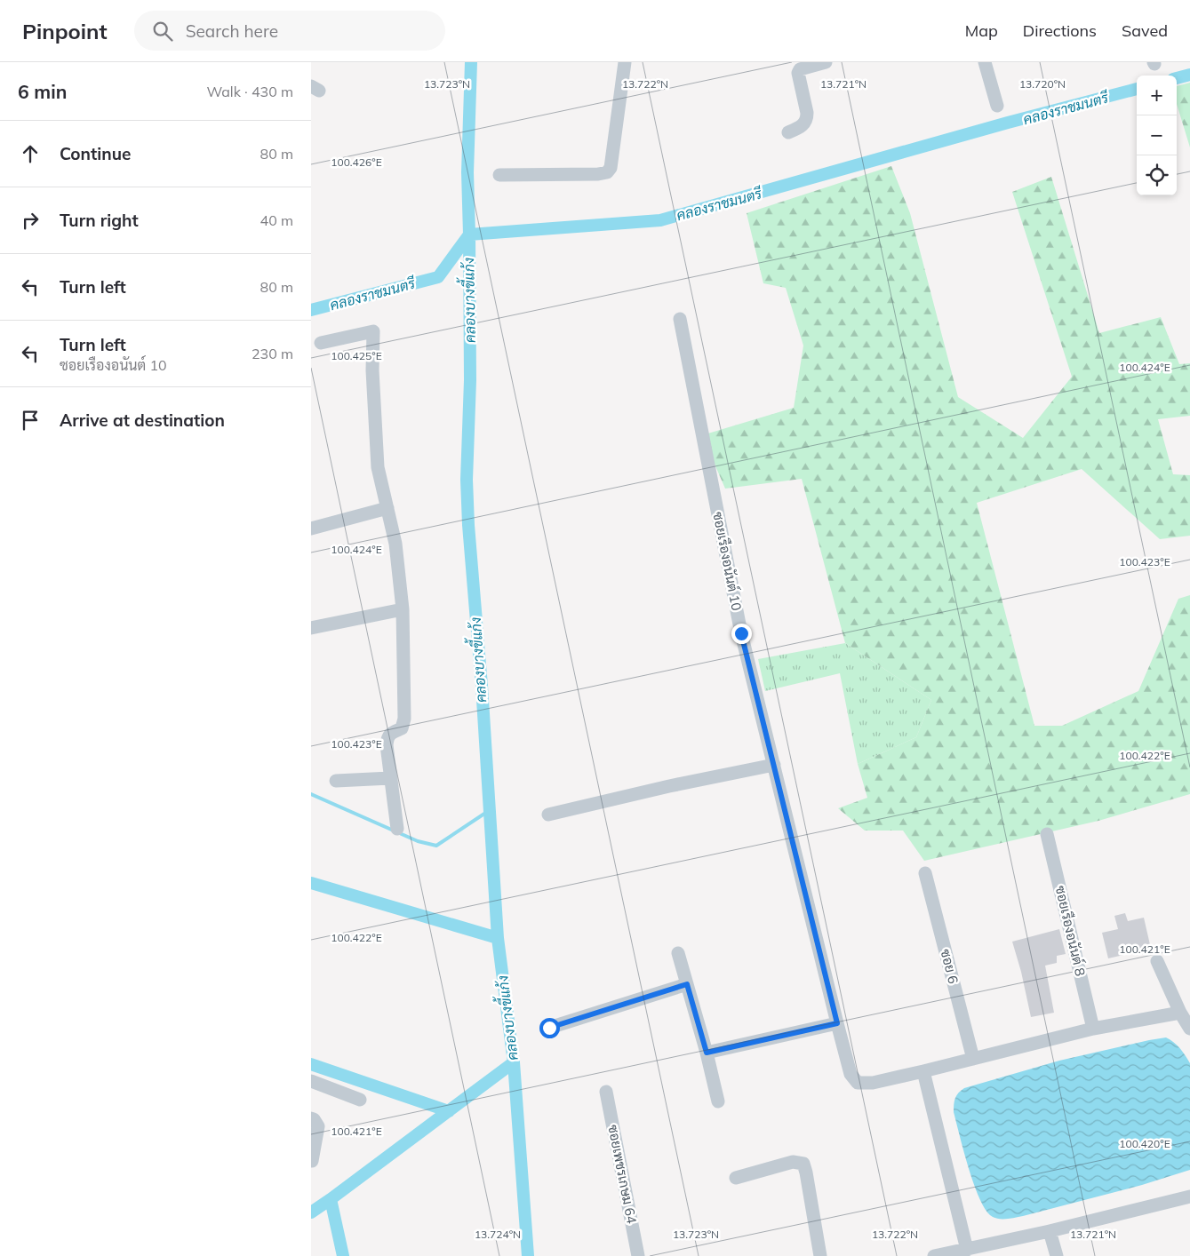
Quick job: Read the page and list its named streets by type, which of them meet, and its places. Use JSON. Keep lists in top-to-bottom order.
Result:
{
  "streets": {
    "street": [
      "ซอยเรืองอนันต์ 10",
      "ซอยเรืองอนันต์ 8",
      "ซอย 6",
      "ซอยเพชรเกษม 64"
    ]
  },
  "water": ["คลองราชมนตรี", "คลองบางขี้แก้ง"],
  "page": {
    "header": "Pinpoint",
    "search": "Search here",
    "nav": ["Map", "Directions", "Saved"],
    "heading": ["6 min", "Walk · 430 m"],
    "map_buttons": ["+", "−"],
    "list": [
      ["Continue", "80 m"],
      ["Turn right", "40 m"],
      ["Turn left", "80 m"],
      ["Turn left", "ซอยเรืองอนันต์ 10", "230 m"],
      "Arrive at destination"
    ]
  },
  "coordinates": [
    "13.723°N",
    "13.722°N",
    "13.721°N",
    "13.720°N",
    "100.426°E",
    "100.425°E",
    "100.424°E",
    "100.423°E",
    "100.422°E",
    "100.421°E",
    "100.420°E",
    "13.724°N"
  ]
}
